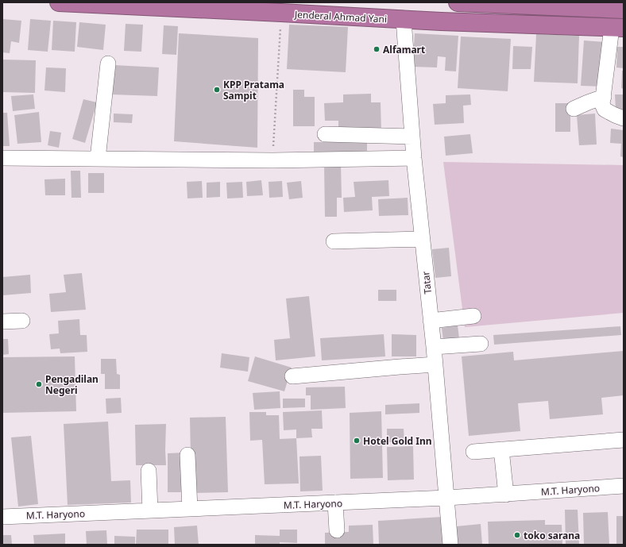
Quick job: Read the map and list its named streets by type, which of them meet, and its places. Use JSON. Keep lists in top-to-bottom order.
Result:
{
  "streets": {
    "highway": ["Jenderal Ahmad Yani"],
    "street": ["Tatar", "M.T. Haryono"]
  },
  "crossings": [
    ["Jenderal Ahmad Yani", "Tatar"],
    ["Tatar", "M.T. Haryono"]
  ],
  "places": [
    "Alfamart",
    "KPP Pratama Sampit",
    "Pengadilan Negeri",
    "Hotel Gold Inn",
    "toko sarana"
  ]
}
